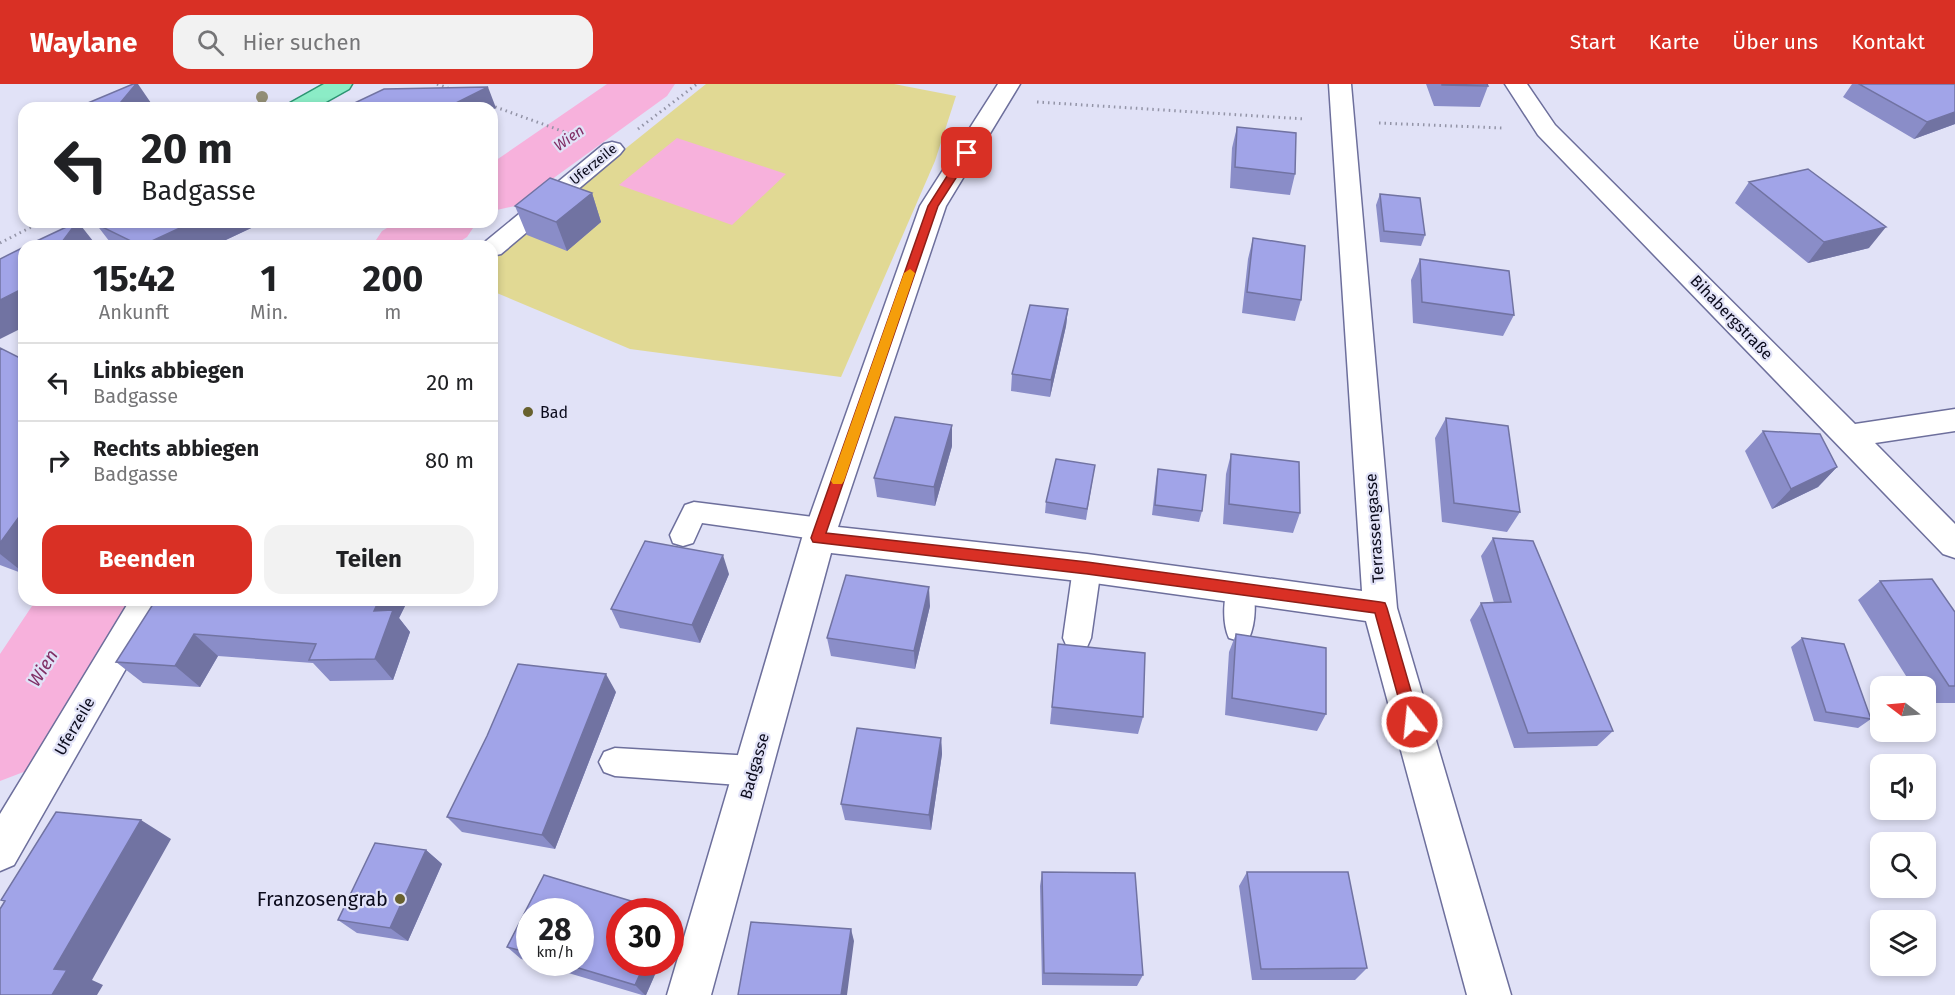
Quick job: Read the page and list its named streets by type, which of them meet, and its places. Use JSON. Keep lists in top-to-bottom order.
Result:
{
  "streets": {
    "street": [
      "Uferzeile",
      "Bihabergstraße",
      "Terrassengasse",
      "Badgasse"
    ]
  },
  "water": ["Wien"],
  "places": ["Bad", "Franzosengrab"],
  "north": "left",
  "page": {
    "header": "Waylane",
    "search": "Hier suchen",
    "nav": [
      "Start",
      "Karte",
      "Über uns",
      "Kontakt"
    ],
    "turn": ["20 m", "Badgasse"],
    "eta": [
      "15:42",
      "Ankunft",
      "1",
      "Min.",
      "200",
      "m"
    ],
    "list": [
      {
        "name": "Links abbiegen",
        "note": "Badgasse",
        "value": "20 m"
      },
      {
        "name": "Rechts abbiegen",
        "note": "Badgasse",
        "value": "80 m"
      }
    ],
    "buttons": ["Beenden", "Teilen"],
    "speed": "28 km/h",
    "limit": "30"
  }
}
